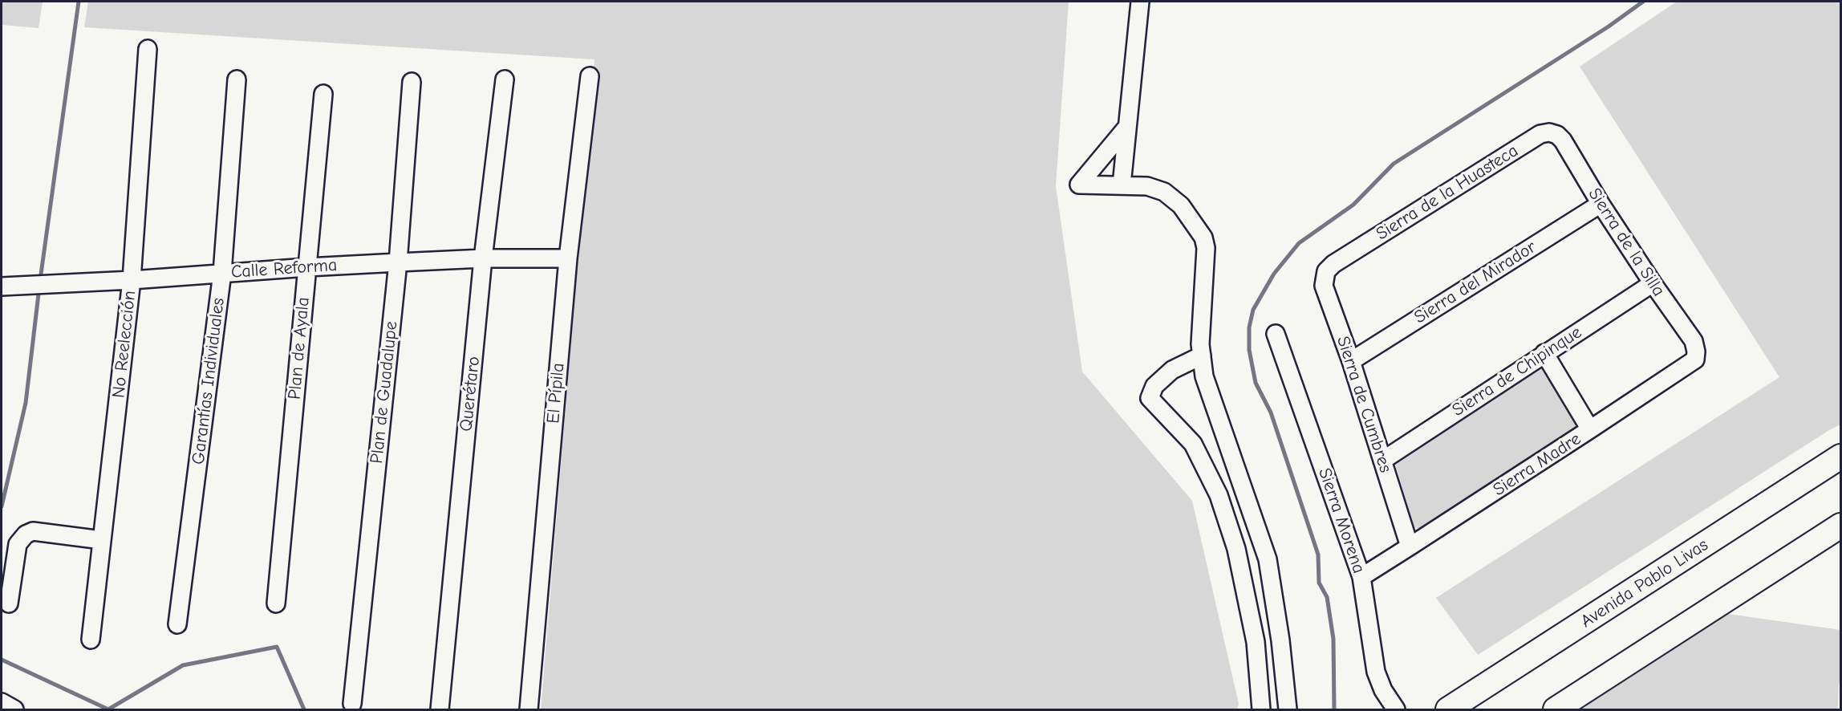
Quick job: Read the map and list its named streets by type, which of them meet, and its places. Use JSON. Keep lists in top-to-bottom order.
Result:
{
  "streets": {
    "main road": ["Avenida Pablo Livas"],
    "street": [
      "Sierra de la Huasteca",
      "Sierra de la Silla",
      "Calle Reforma",
      "Sierra del Mirador",
      "No Reelección",
      "Plan de Ayala",
      "Sierra de Chipinque",
      "Garantías Individuales",
      "Plan de Guadalupe",
      "El Pípila",
      "Querétaro",
      "Sierra de Cumbres",
      "Sierra Madre",
      "Sierra Morena"
    ]
  },
  "crossings": [
    ["Sierra de la Huasteca", "Sierra de la Silla"],
    ["Sierra de la Huasteca", "Sierra de Cumbres"],
    ["Sierra de la Silla", "Sierra del Mirador"],
    ["Sierra de la Silla", "Sierra de Chipinque"],
    ["Sierra de la Silla", "Sierra Madre"],
    ["Calle Reforma", "No Reelección"],
    ["Calle Reforma", "Plan de Ayala"],
    ["Calle Reforma", "Garantías Individuales"],
    ["Calle Reforma", "Plan de Guadalupe"],
    ["Calle Reforma", "El Pípila"],
    ["Calle Reforma", "Querétaro"],
    ["Sierra del Mirador", "Sierra de Cumbres"],
    ["Sierra de Chipinque", "Sierra de Cumbres"],
    ["Sierra de Cumbres", "Sierra Madre"],
    ["Sierra Madre", "Sierra Morena"]
  ]
}
